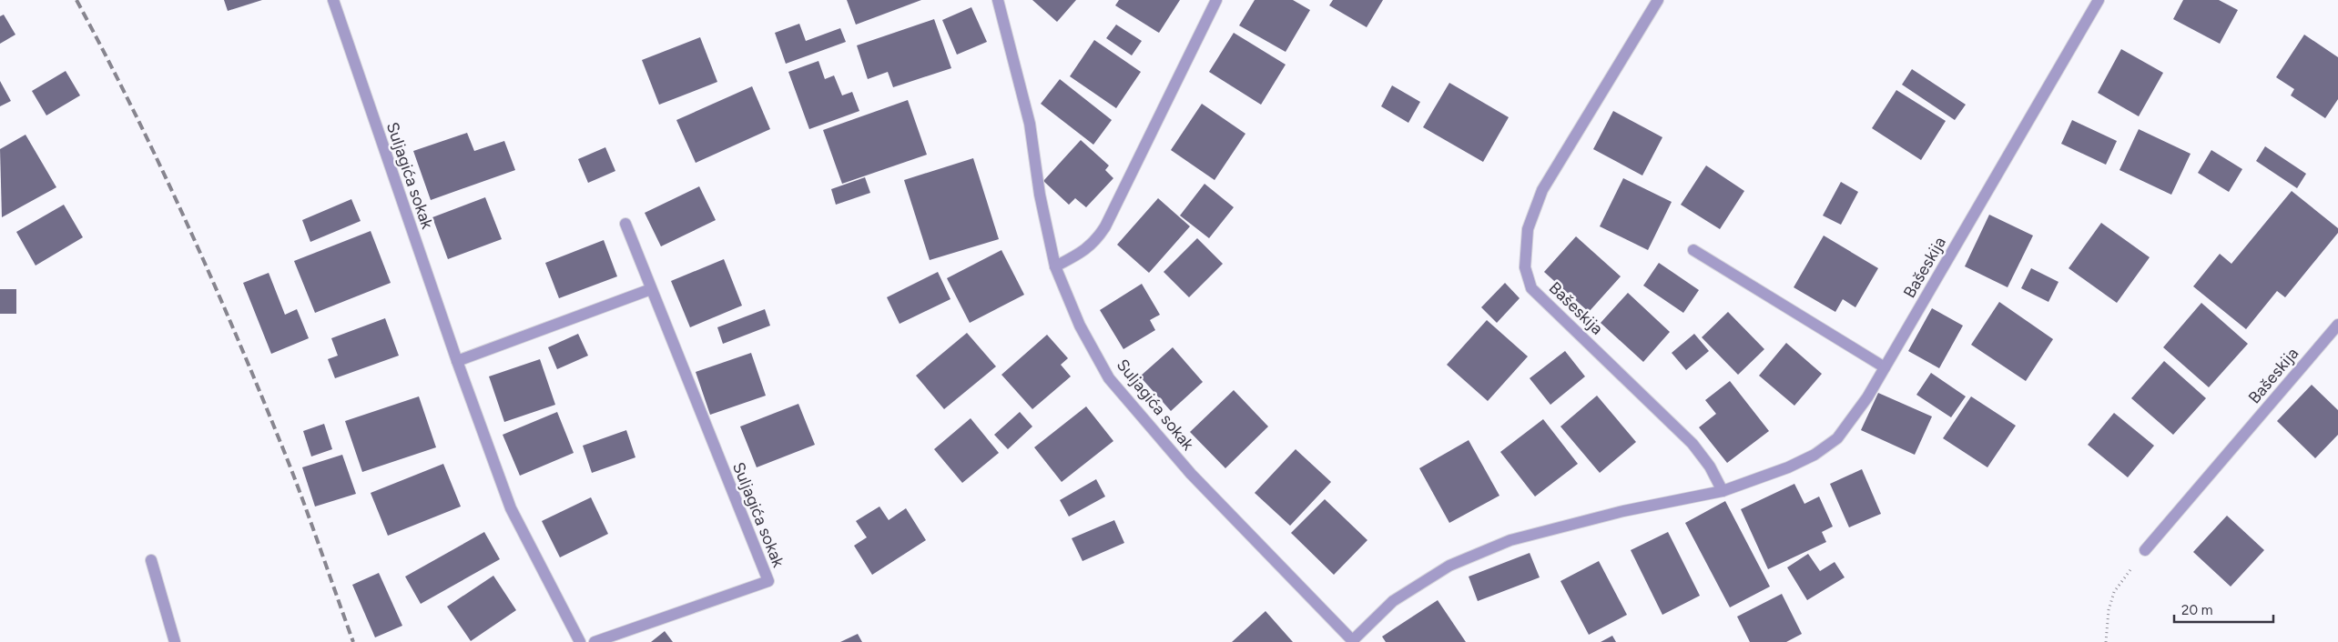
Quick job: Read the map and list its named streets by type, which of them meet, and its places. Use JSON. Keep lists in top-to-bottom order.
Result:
{
  "streets": {
    "street": ["Suljagića sokak", "Bašeskija"]
  },
  "crossings": [
    ["Suljagića sokak", "Bašeskija"]
  ],
  "scale_bar": "20 m"
}
